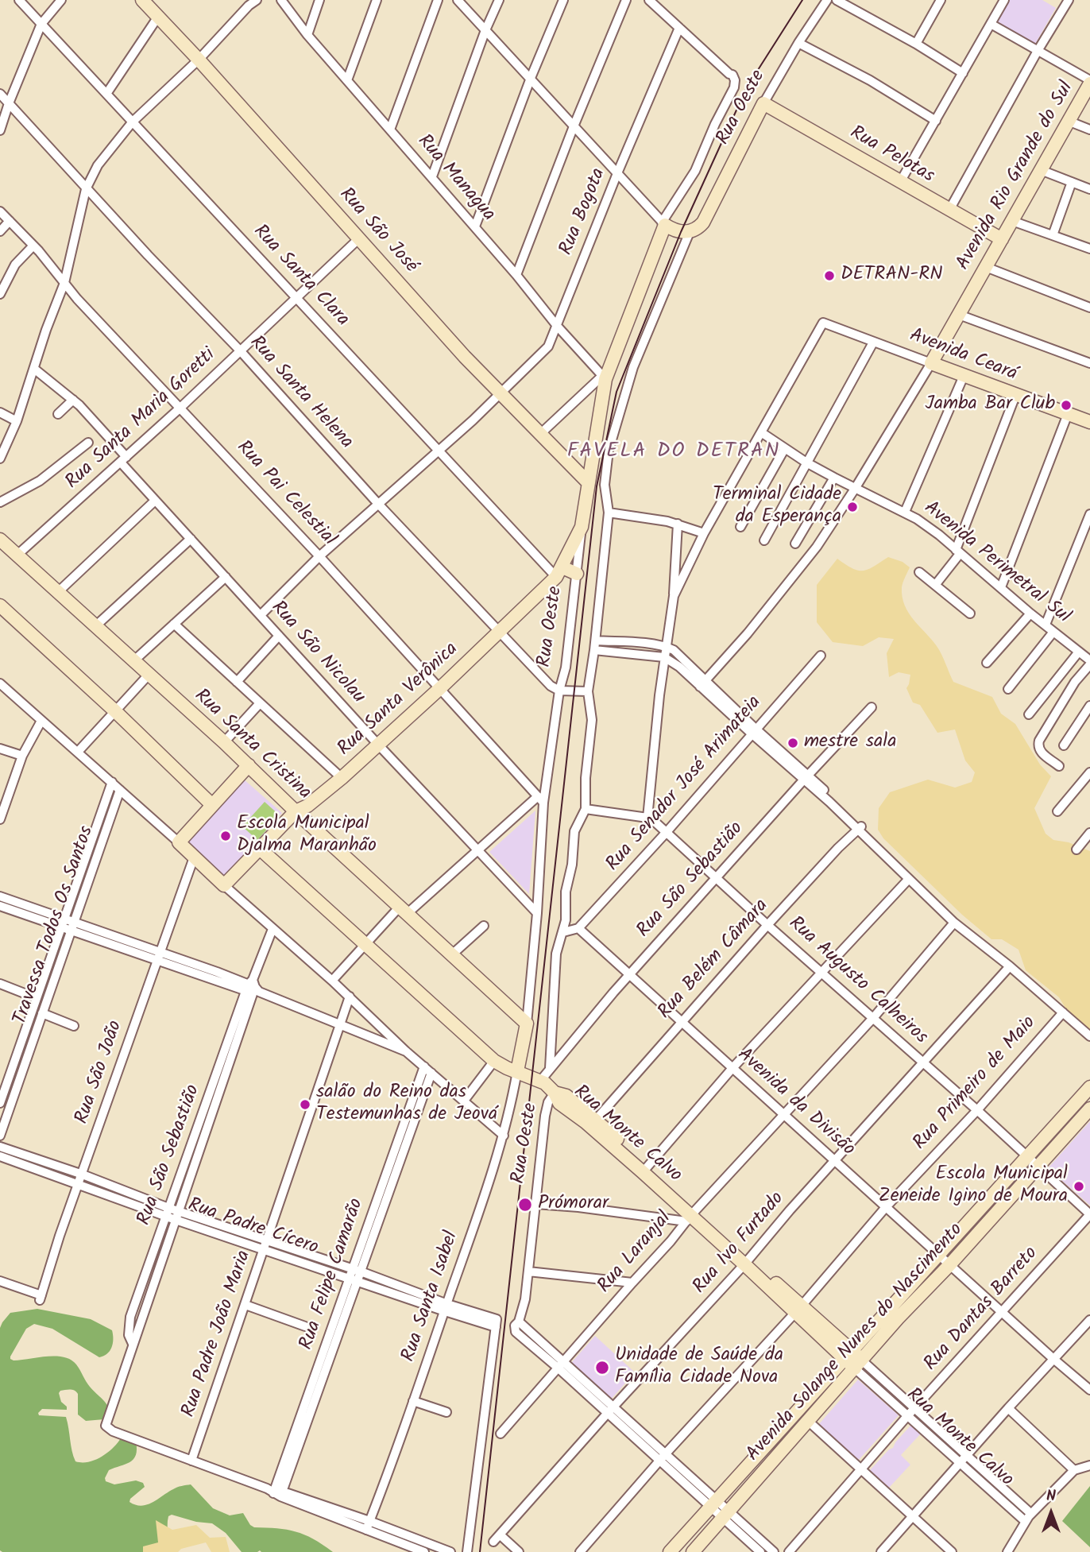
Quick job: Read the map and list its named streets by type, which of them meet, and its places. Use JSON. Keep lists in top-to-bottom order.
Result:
{
  "streets": {
    "main road": [
      "Rua Oeste",
      "Rua Pelotas",
      "Avenida Rio Grande do Sul",
      "Rua São José",
      "Avenida Ceará",
      "Rua Santa Verônica",
      "Rua Santa Cristina",
      "Rua Monte Calvo",
      "Avenida Solange Nunes do Nascimento"
    ],
    "street": [
      "Rua Managua",
      "Rua Bogota",
      "Rua Santa Clara",
      "Rua Santa Helena",
      "Rua Santa Maria Goretti",
      "Rua Pai Celestial",
      "Avenida Perimetral Sul",
      "Rua São Nicolau",
      "Rua Senador José Arimateia",
      "Rua São Sebastião",
      "Travessa Todos Os Santos",
      "Rua Belém Câmara",
      "Rua Augusto Calheiros",
      "Rua São João",
      "Rua Primeiro de Maio",
      "Avenida da Divisão",
      "Rua Padre Cícero",
      "Rua Ivo Furtado",
      "Rua Laranjal",
      "Rua Felipe Camarão",
      "Rua Santa Isabel",
      "Rua Dantas Barreto",
      "Rua Padre João Maria"
    ]
  },
  "crossings": [
    ["Rua Oeste", "Rua Pelotas"],
    ["Rua Oeste", "Rua Managua"],
    ["Rua Oeste", "Rua Bogota"],
    ["Rua Oeste", "Rua São José"],
    ["Rua Oeste", "Rua Santa Helena"],
    ["Rua Oeste", "Rua Pai Celestial"],
    ["Rua Oeste", "Rua São Nicolau"],
    ["Rua Oeste", "Rua Santa Verônica"],
    ["Rua Oeste", "Rua Santa Cristina"],
    ["Rua Oeste", "Rua Senador José Arimateia"],
    ["Rua Oeste", "Rua São Sebastião"],
    ["Rua Oeste", "Avenida da Divisão"],
    ["Rua Oeste", "Rua Monte Calvo"],
    ["Rua Oeste", "Rua Laranjal"],
    ["Rua Oeste", "Rua Santa Isabel"],
    ["Rua Pelotas", "Avenida Rio Grande do Sul"],
    ["Avenida Rio Grande do Sul", "Avenida Ceará"],
    ["Avenida Rio Grande do Sul", "Avenida Perimetral Sul"],
    ["Rua Managua", "Rua Bogota"],
    ["Rua Bogota", "Rua São José"],
    ["Rua Bogota", "Rua Santa Clara"],
    ["Rua Bogota", "Rua Santa Helena"],
    ["Rua Bogota", "Rua Pai Celestial"],
    ["Rua Bogota", "Rua São Nicolau"],
    ["Rua São José", "Rua Santa Maria Goretti"],
    ["Rua Santa Clara", "Rua Santa Maria Goretti"],
    ["Rua Santa Clara", "Rua Santa Verônica"],
    ["Avenida Ceará", "Avenida Perimetral Sul"],
    ["Rua Santa Helena", "Rua Santa Maria Goretti"],
    ["Rua Santa Helena", "Rua Santa Verônica"],
    ["Rua Santa Maria Goretti", "Rua Pai Celestial"],
    ["Rua Santa Maria Goretti", "Rua São Nicolau"],
    ["Rua Santa Maria Goretti", "Rua Santa Cristina"],
    ["Rua Pai Celestial", "Rua Santa Verônica"],
    ["Rua São Nicolau", "Rua Santa Verônica"],
    ["Rua Santa Verônica", "Rua Santa Cristina"],
    ["Rua Senador José Arimateia", "Rua Augusto Calheiros"],
    ["Rua Senador José Arimateia", "Avenida da Divisão"],
    ["Rua São Sebastião", "Rua Augusto Calheiros"],
    ["Rua São Sebastião", "Avenida da Divisão"],
    ["Rua São Sebastião", "Rua Padre Cícero"],
    ["Rua São Sebastião", "Rua Padre João Maria"],
    ["Rua Belém Câmara", "Rua Augusto Calheiros"],
    ["Rua Belém Câmara", "Avenida da Divisão"],
    ["Rua Belém Câmara", "Rua Monte Calvo"],
    ["Rua Augusto Calheiros", "Rua Primeiro de Maio"],
    ["Rua Augusto Calheiros", "Rua Ivo Furtado"],
    ["Rua Augusto Calheiros", "Rua Laranjal"],
    ["Rua Augusto Calheiros", "Rua Dantas Barreto"],
    ["Rua Augusto Calheiros", "Avenida Solange Nunes do Nascimento"],
    ["Rua São João", "Rua Padre Cícero"],
    ["Rua Primeiro de Maio", "Avenida da Divisão"],
    ["Rua Primeiro de Maio", "Rua Monte Calvo"],
    ["Avenida da Divisão", "Rua Ivo Furtado"],
    ["Avenida da Divisão", "Rua Laranjal"],
    ["Avenida da Divisão", "Rua Dantas Barreto"],
    ["Avenida da Divisão", "Avenida Solange Nunes do Nascimento"],
    ["Rua Monte Calvo", "Rua Ivo Furtado"],
    ["Rua Monte Calvo", "Rua Laranjal"],
    ["Rua Monte Calvo", "Rua Dantas Barreto"],
    ["Rua Monte Calvo", "Avenida Solange Nunes do Nascimento"],
    ["Rua Padre Cícero", "Rua Felipe Camarão"],
    ["Rua Padre Cícero", "Rua Santa Isabel"],
    ["Rua Padre Cícero", "Rua Padre João Maria"]
  ],
  "districts": ["FAVELA DO DETRAN"],
  "places": [
    "DETRAN-RN",
    "Jamba Bar Club",
    "Terminal Cidade da Esperança",
    "mestre sala",
    "Escola Municipal Djalma Maranhão",
    "salão do Reino das Testemunhas de Jeová",
    "Escola Municipal Zeneide Igino de Moura",
    "Prómorar",
    "Unidade de Saúde da Família Cidade Nova"
  ],
  "north": "top"
}
